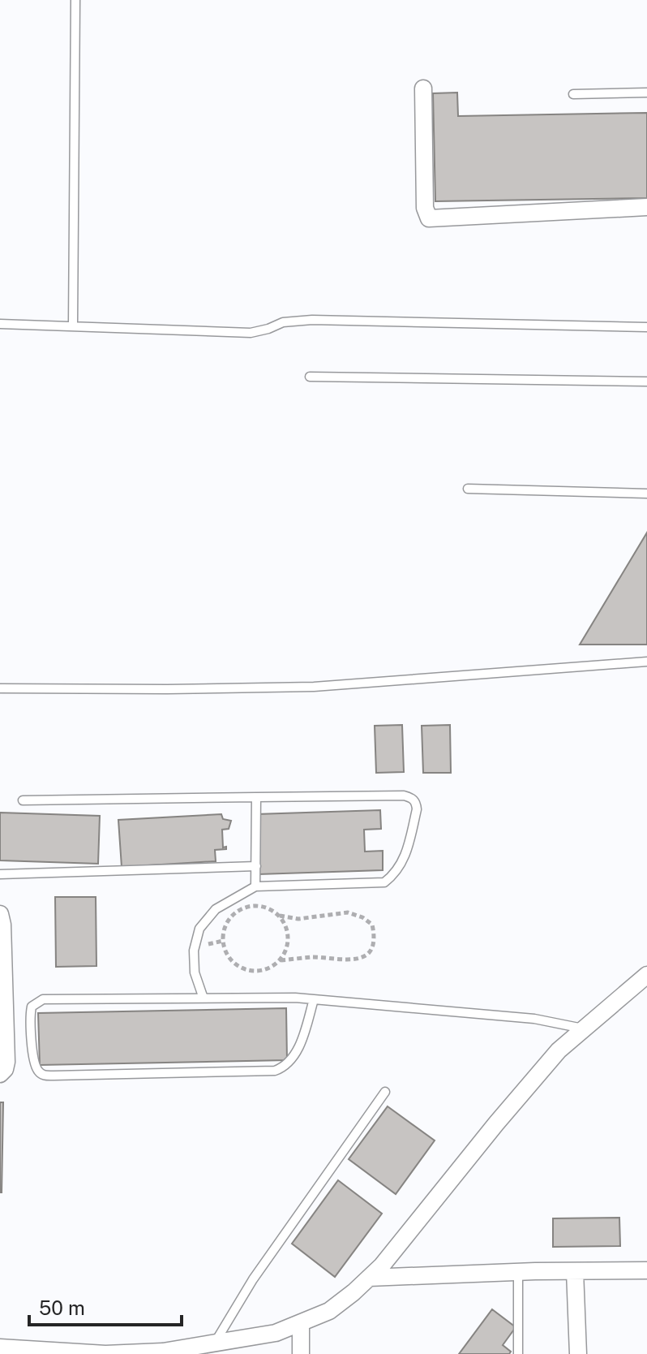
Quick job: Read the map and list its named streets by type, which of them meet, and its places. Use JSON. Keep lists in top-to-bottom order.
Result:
{
  "scale_bar": "50 m"
}
